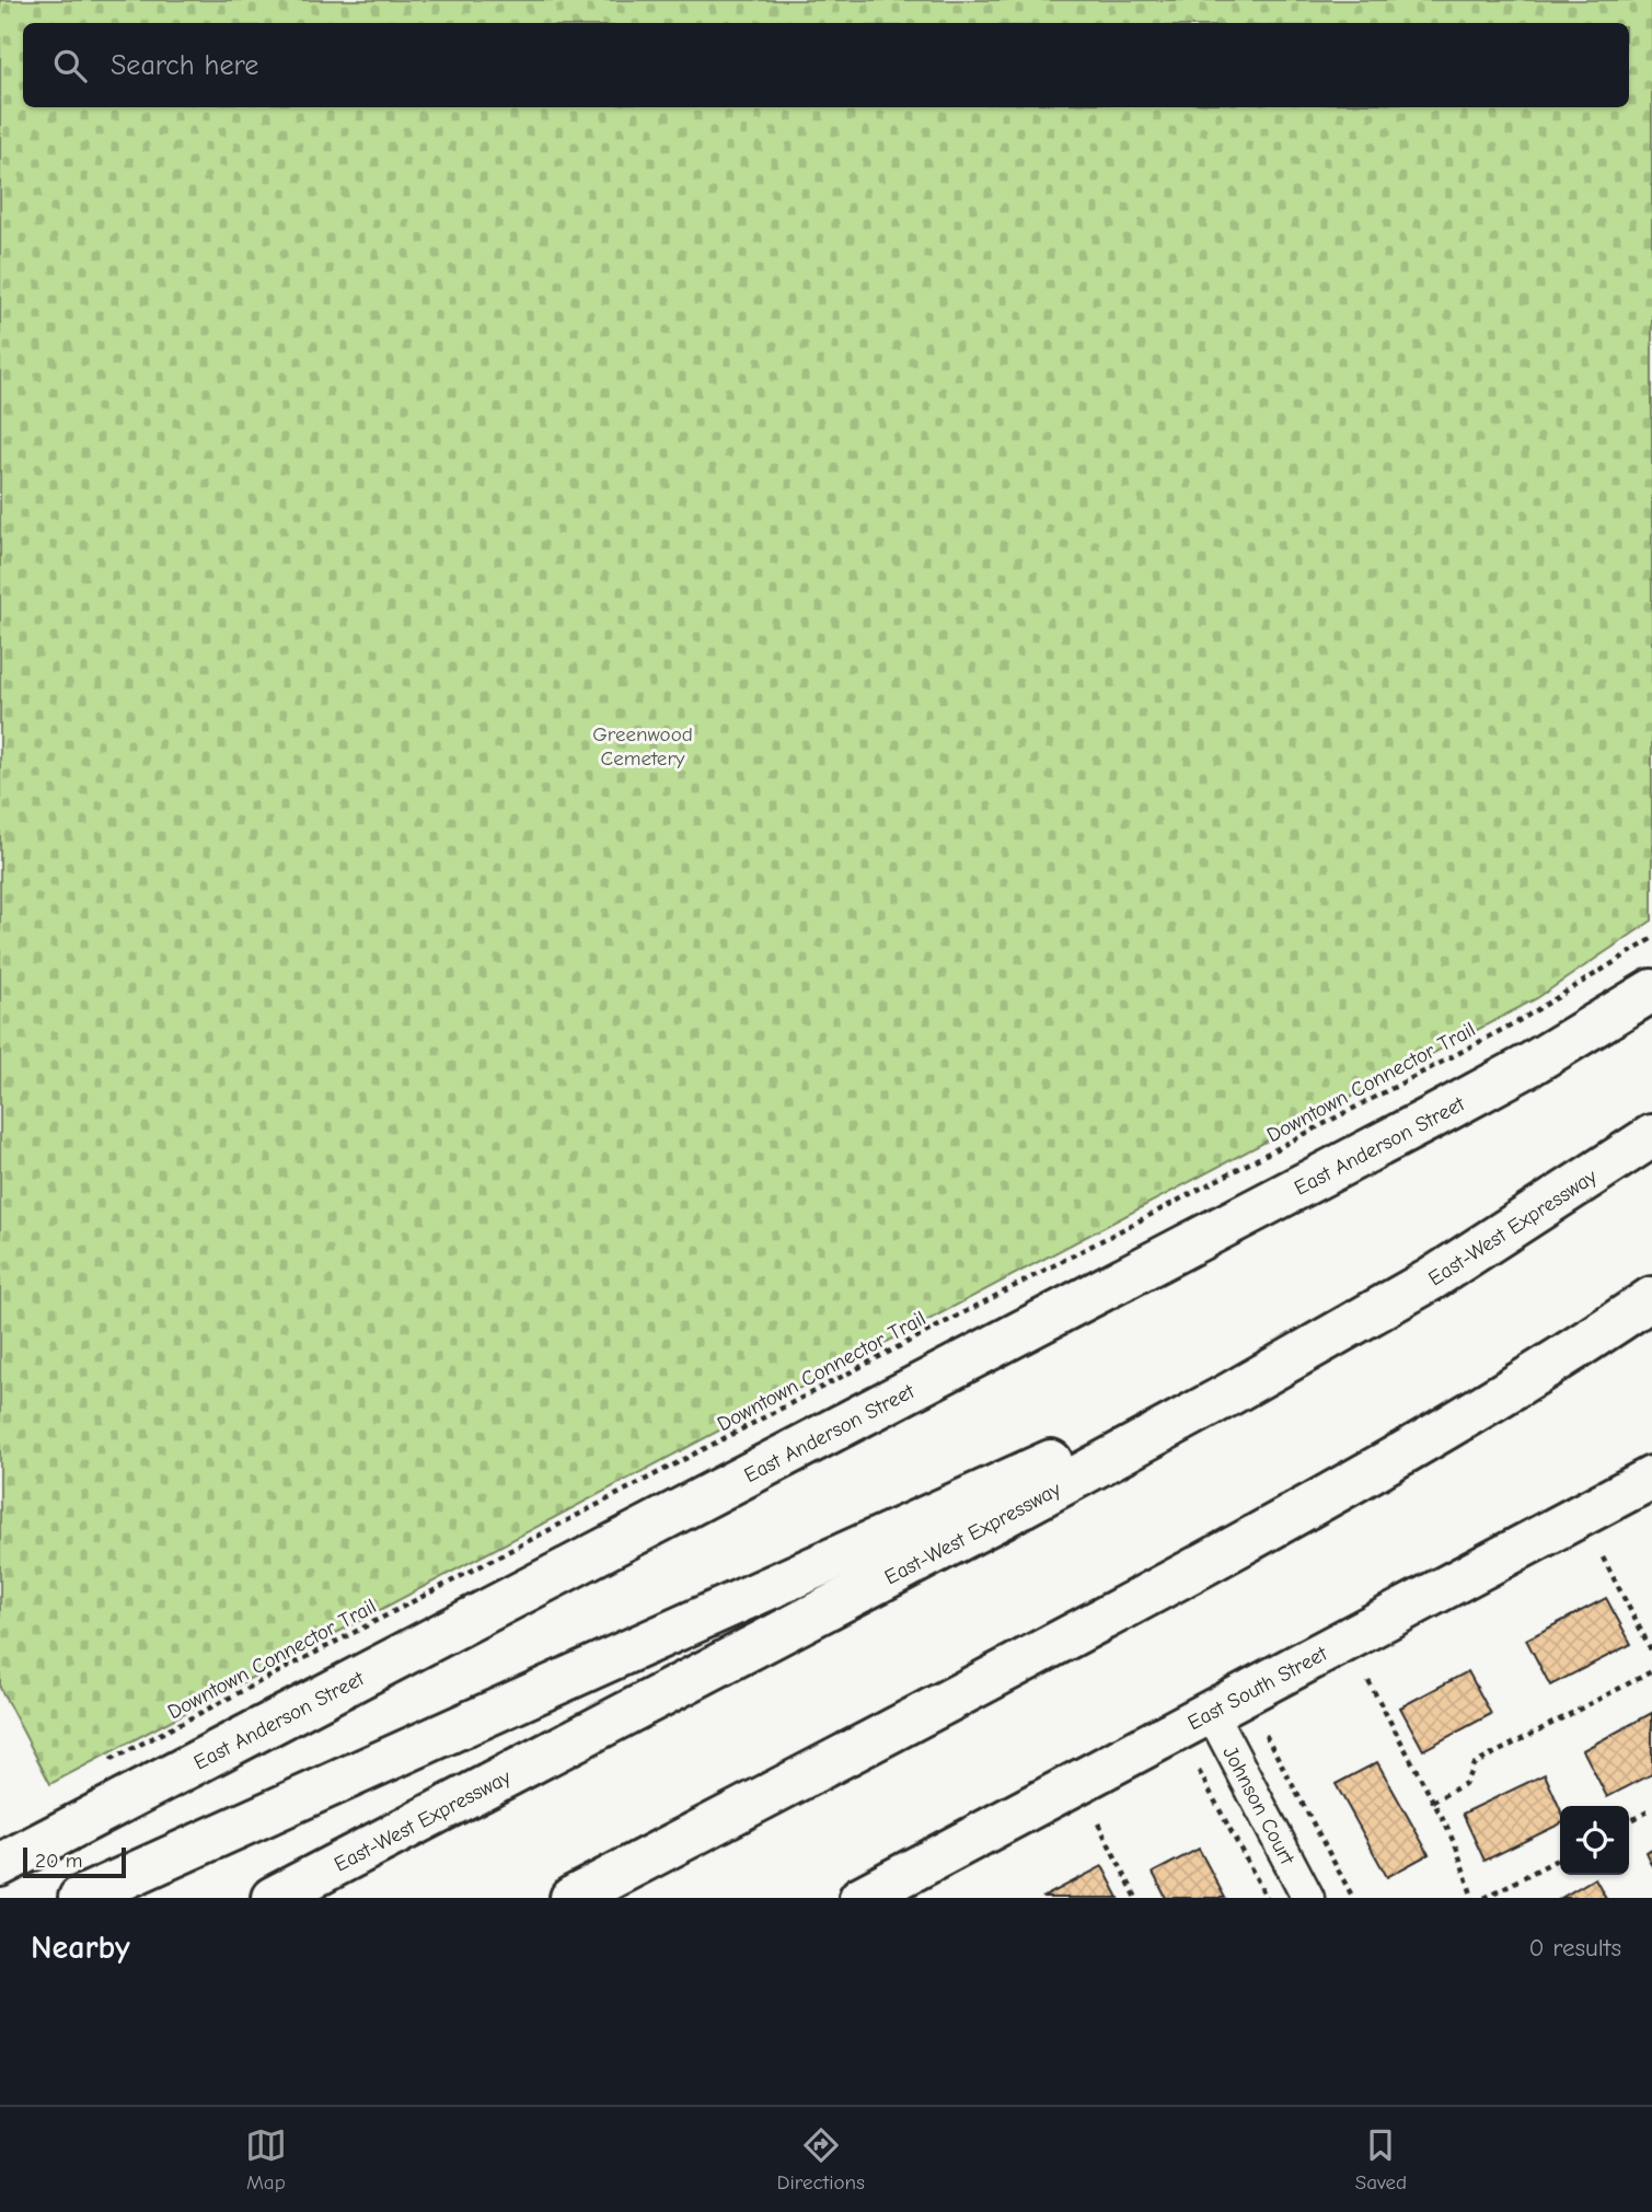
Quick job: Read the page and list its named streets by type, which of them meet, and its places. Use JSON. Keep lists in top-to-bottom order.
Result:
{
  "streets": {
    "main road": ["East Anderson Street", "East-West Expressway", "East South Street"],
    "street": ["Johnson Court"],
    "path": ["Downtown Connector Trail"]
  },
  "crossings": [
    ["East South Street", "Johnson Court"]
  ],
  "parks": ["Greenwood Cemetery"],
  "scale_bar": "20 m",
  "page": {
    "search": "Search here",
    "scale": "20 m",
    "heading": ["Nearby", "0 results"],
    "nav": ["Map", "Directions", "Saved"]
  }
}
